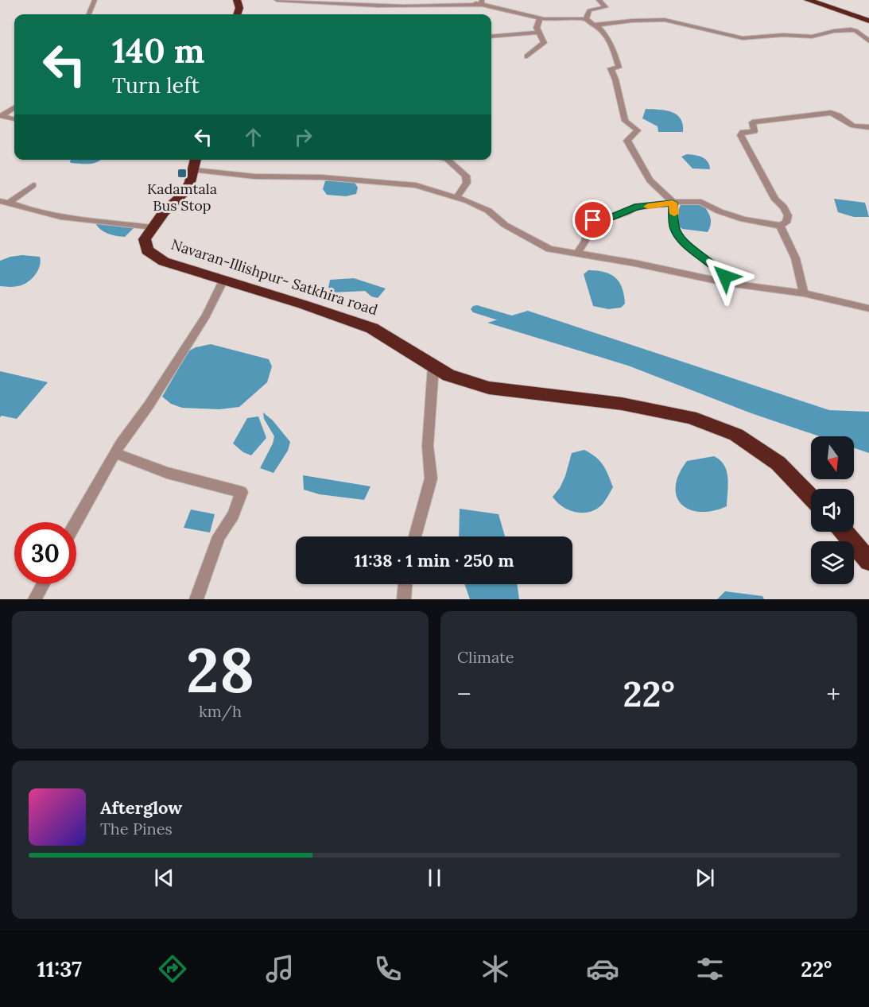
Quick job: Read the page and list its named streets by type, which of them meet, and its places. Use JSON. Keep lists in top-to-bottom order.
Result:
{
  "streets": {
    "highway": ["Navaran-Illishpur- Satkhira road"]
  },
  "places": {
    "transit": ["Kadamtala Bus Stop"]
  },
  "north": "bottom",
  "page": {
    "turn": ["140 m", "Turn left"],
    "limit": "30",
    "trip": "11:38 · 1 min · 250 m",
    "tile": [
      ["28", "km/h"],
      "Climate"
    ],
    "heat": ["−", "22°", "+"],
    "song": ["Afterglow", "The Pines"],
    "tabs": ["11:37", "22°"]
  }
}
